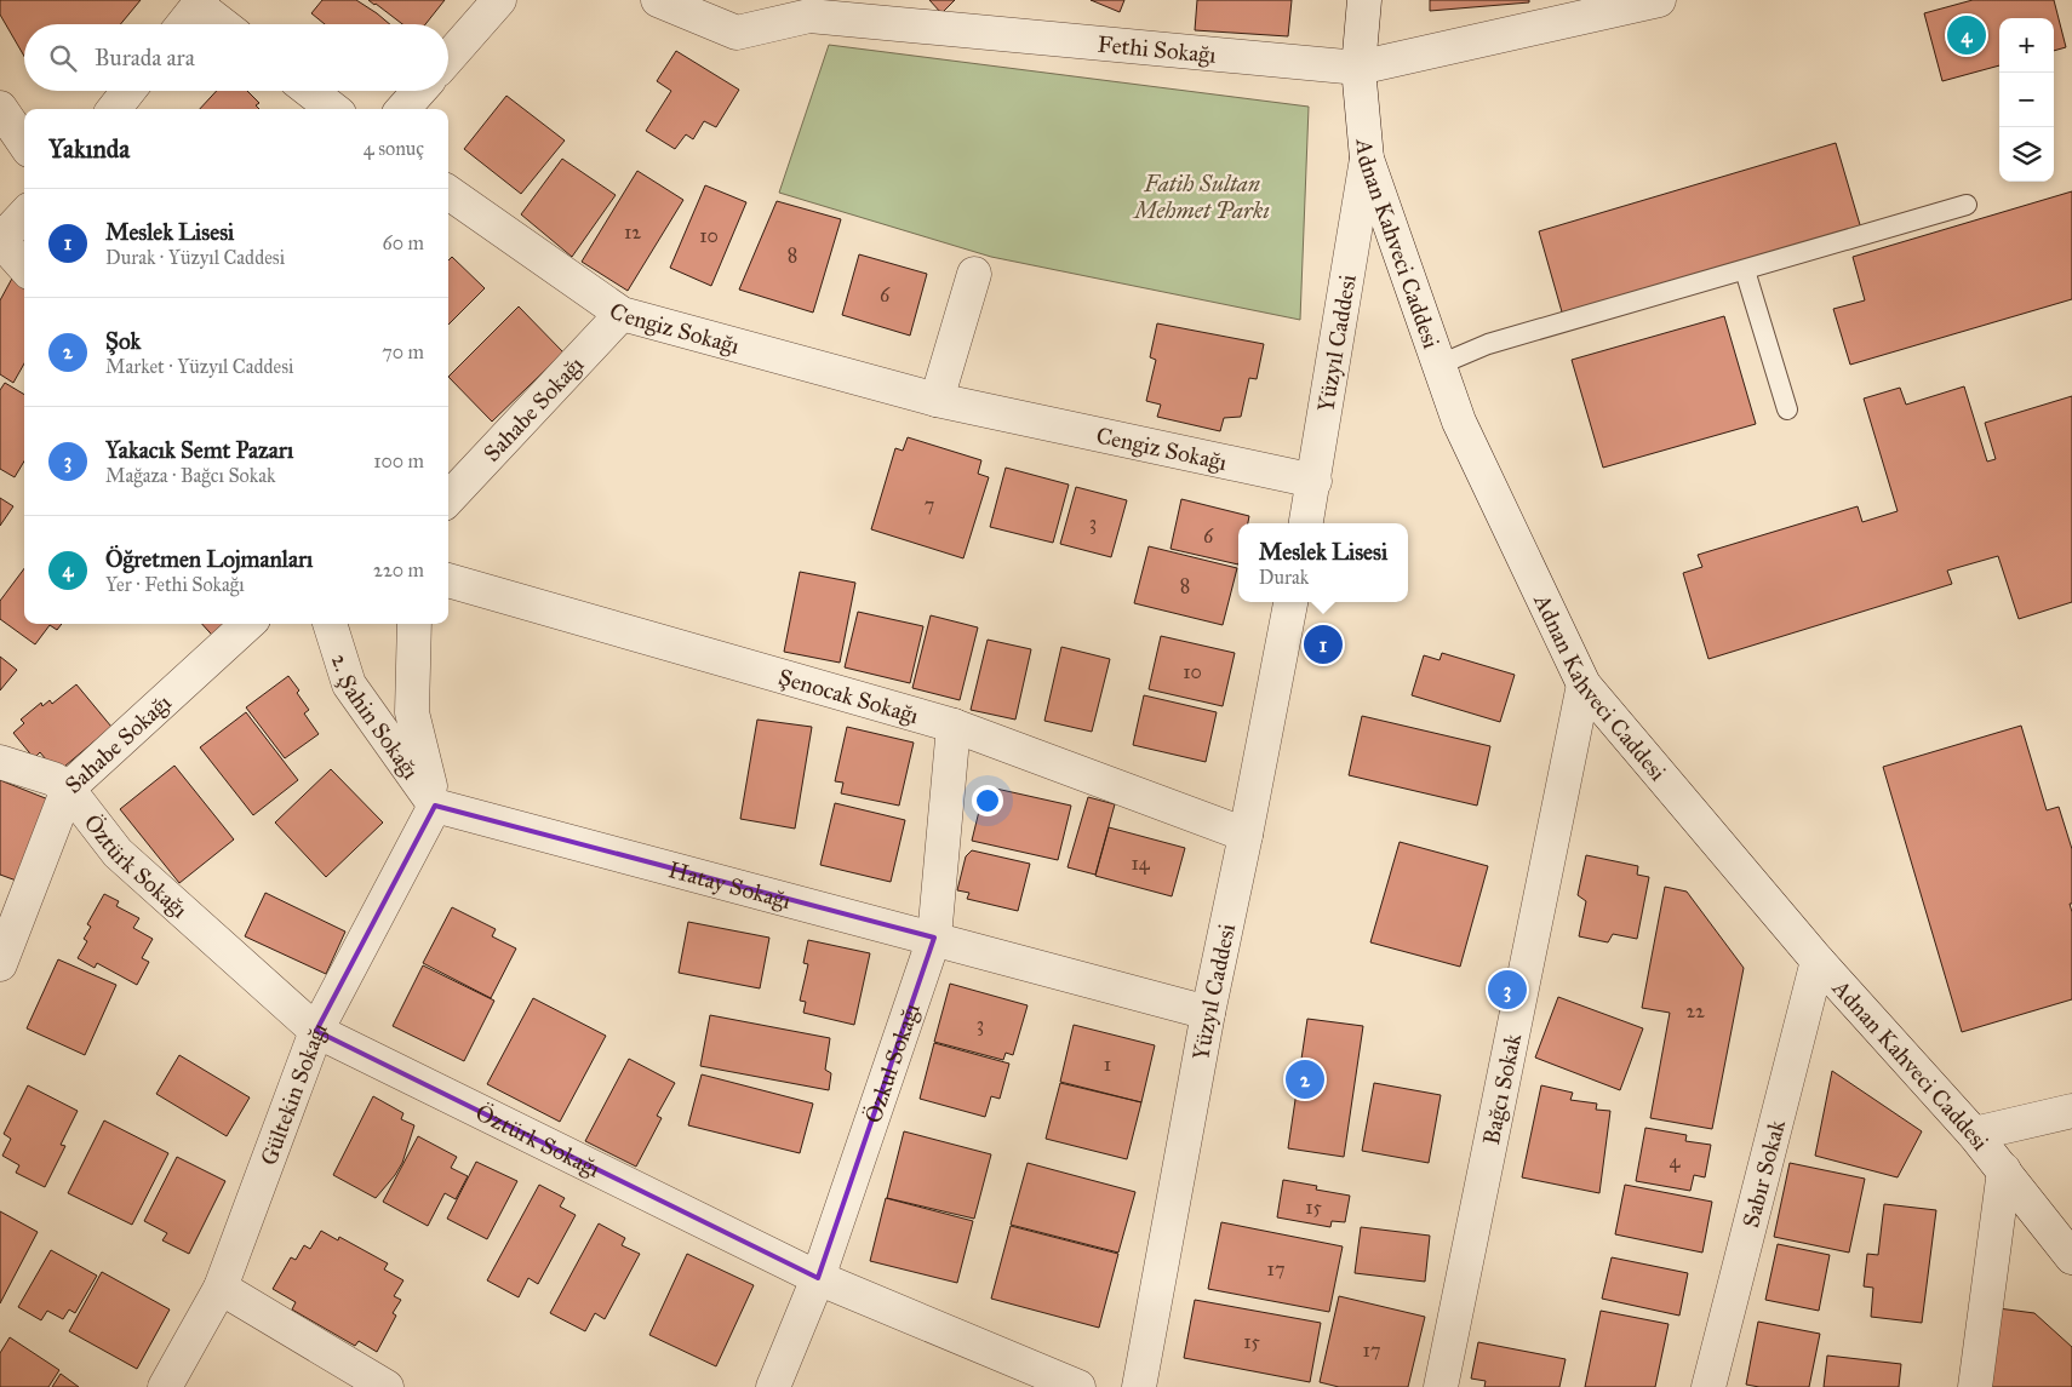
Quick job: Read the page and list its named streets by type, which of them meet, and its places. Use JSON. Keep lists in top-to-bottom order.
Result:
{
  "streets": {
    "street": [
      "Fethi Sokağı",
      "Adnan Kahveci Caddesi",
      "Cengiz Sokağı",
      "Yüzyıl Caddesi",
      "Sahabe Sokağı",
      "Şenocak Sokağı",
      "2. Şahin Sokağı",
      "Öztürk Sokağı",
      "Hatay Sokağı",
      "Özkul Sokağı",
      "Bağcı Sokak",
      "Gültekin Sokağı",
      "Sabır Sokak"
    ]
  },
  "crossings": [
    ["Fethi Sokağı", "Adnan Kahveci Caddesi"],
    ["Adnan Kahveci Caddesi", "Yüzyıl Caddesi"],
    ["Adnan Kahveci Caddesi", "Bağcı Sokak"],
    ["Adnan Kahveci Caddesi", "Sabır Sokak"],
    ["Cengiz Sokağı", "Yüzyıl Caddesi"],
    ["Cengiz Sokağı", "Sahabe Sokağı"],
    ["Yüzyıl Caddesi", "Şenocak Sokağı"],
    ["Yüzyıl Caddesi", "Hatay Sokağı"],
    ["Sahabe Sokağı", "Öztürk Sokağı"],
    ["Şenocak Sokağı", "Özkul Sokağı"],
    ["2. Şahin Sokağı", "Hatay Sokağı"],
    ["2. Şahin Sokağı", "Gültekin Sokağı"],
    ["Öztürk Sokağı", "Özkul Sokağı"],
    ["Öztürk Sokağı", "Gültekin Sokağı"],
    ["Hatay Sokağı", "Özkul Sokağı"],
    ["Hatay Sokağı", "Gültekin Sokağı"]
  ],
  "parks": ["Fatih Sultan Mehmet Parkı"],
  "house_numbers": [
    "12",
    "10",
    "8",
    "6",
    "7",
    "3",
    "6",
    "8",
    "10",
    "14",
    "22",
    "3",
    "1",
    "4",
    "15",
    "17",
    "15",
    "17"
  ],
  "page": {
    "pins": [
      "4",
      "1",
      "3",
      "2"
    ],
    "map_buttons": ["+", "−"],
    "search": "Burada ara",
    "heading": ["Yakında", "4 sonuç"],
    "list": [
      {
        "mark": "1",
        "name": "Meslek Lisesi",
        "note": "Durak · Yüzyıl Caddesi",
        "value": "60 m"
      },
      {
        "mark": "2",
        "name": "Şok",
        "note": "Market · Yüzyıl Caddesi",
        "value": "70 m"
      },
      {
        "mark": "3",
        "name": "Yakacık Semt Pazarı",
        "note": "Mağaza · Bağcı Sokak",
        "value": "100 m"
      },
      {
        "mark": "4",
        "name": "Öğretmen Lojmanları",
        "note": "Yer · Fethi Sokağı",
        "value": "220 m"
      }
    ],
    "popup": ["Meslek Lisesi", "Durak"]
  }
}
